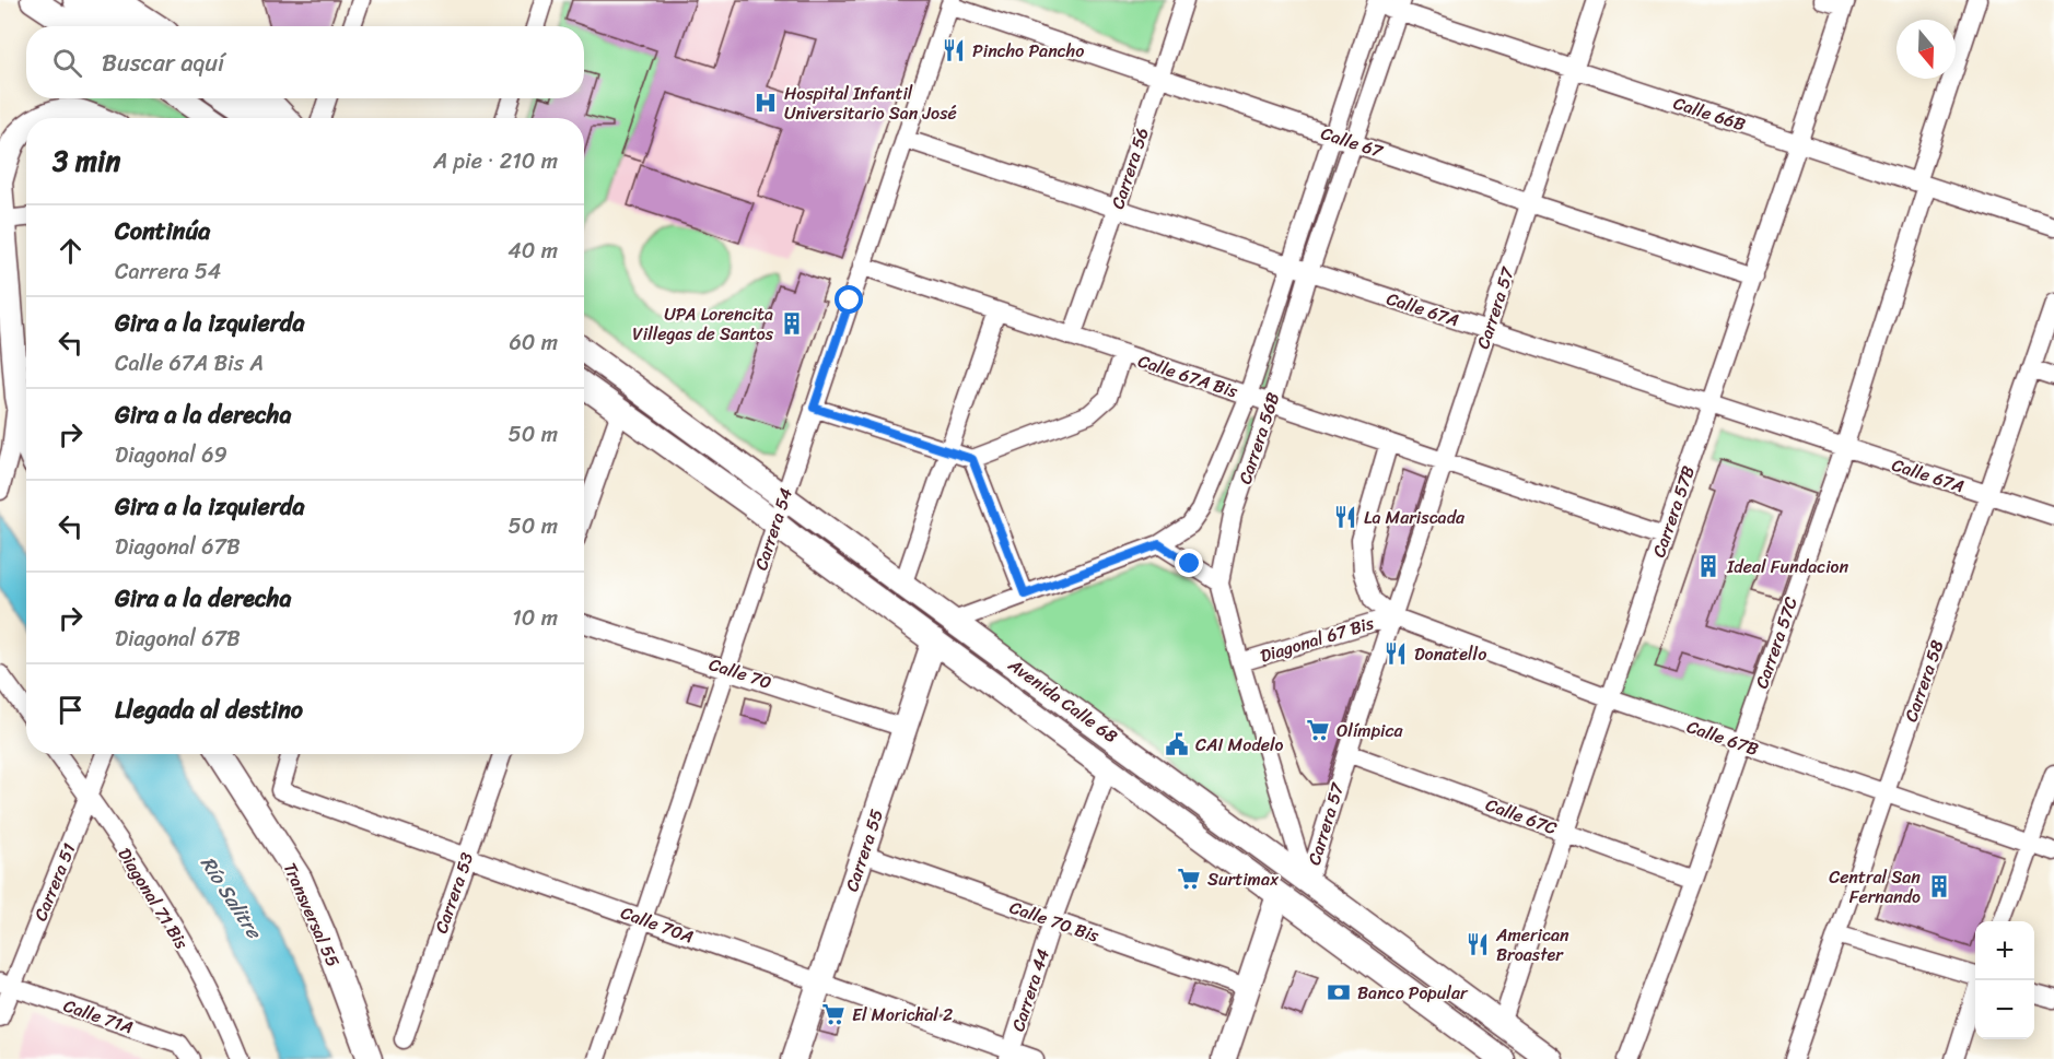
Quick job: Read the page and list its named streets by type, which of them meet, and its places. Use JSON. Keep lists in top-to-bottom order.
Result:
{
  "streets": {
    "main road": ["Avenida Calle 68", "Carrera 55", "Transversal 55"],
    "street": [
      "Calle 66B",
      "Calle 67",
      "Carrera 56",
      "Carrera 57",
      "Calle 67A",
      "Calle 67A Bis",
      "Carrera 56B",
      "Carrera 57B",
      "Carrera 54",
      "Diagonal 67 Bis",
      "Carrera 57C",
      "Calle 70",
      "Carrera 58",
      "Calle 67B",
      "Calle 67C",
      "Carrera 51",
      "Carrera 53",
      "Diagonal 71 Bis",
      "Calle 70 Bis",
      "Calle 70A",
      "Carrera 44",
      "Calle 71A"
    ]
  },
  "crossings": [
    ["Calle 66B", "Carrera 57"],
    ["Calle 66B", "Carrera 56B"],
    ["Calle 66B", "Carrera 57B"],
    ["Calle 66B", "Carrera 57C"],
    ["Calle 67", "Carrera 56"],
    ["Calle 67", "Carrera 57"],
    ["Calle 67", "Carrera 56B"],
    ["Calle 67", "Carrera 57B"],
    ["Calle 67", "Carrera 54"],
    ["Carrera 56", "Calle 67A"],
    ["Carrera 56", "Calle 67A Bis"],
    ["Carrera 57", "Calle 67A"],
    ["Carrera 57", "Calle 67A Bis"],
    ["Carrera 57", "Carrera 56B"],
    ["Carrera 57", "Diagonal 67 Bis"],
    ["Carrera 57", "Avenida Calle 68"],
    ["Carrera 57", "Calle 67B"],
    ["Carrera 57", "Calle 67C"],
    ["Calle 67A", "Carrera 56B"],
    ["Calle 67A", "Carrera 57B"],
    ["Calle 67A", "Carrera 54"],
    ["Calle 67A", "Carrera 57C"],
    ["Calle 67A", "Carrera 58"],
    ["Calle 67A Bis", "Carrera 56B"],
    ["Calle 67A Bis", "Carrera 57B"],
    ["Calle 67A Bis", "Carrera 54"],
    ["Carrera 56B", "Diagonal 67 Bis"],
    ["Carrera 56B", "Avenida Calle 68"],
    ["Carrera 57B", "Avenida Calle 68"],
    ["Carrera 57B", "Calle 67B"],
    ["Carrera 57B", "Calle 67C"],
    ["Carrera 54", "Calle 70"],
    ["Carrera 54", "Avenida Calle 68"],
    ["Carrera 54", "Calle 70A"],
    ["Diagonal 67 Bis", "Calle 67B"],
    ["Carrera 57C", "Calle 67B"],
    ["Carrera 57C", "Calle 67C"],
    ["Calle 70", "Carrera 55"],
    ["Carrera 58", "Calle 67B"],
    ["Avenida Calle 68", "Carrera 55"],
    ["Carrera 55", "Calle 70 Bis"],
    ["Carrera 55", "Calle 70A"],
    ["Carrera 51", "Diagonal 71 Bis"],
    ["Carrera 51", "Calle 71A"],
    ["Carrera 53", "Calle 70A"],
    ["Calle 70 Bis", "Carrera 44"],
    ["Calle 70A", "Carrera 44"]
  ],
  "water": ["Río Salitre"],
  "places": {
    "restaurant": [
      "Pincho Pancho",
      "La Mariscada",
      "Donatello",
      "American Broaster"
    ],
    "hospital": ["Hospital Infantil Universitario San José"],
    "building": ["UPA Lorencita Villegas de Santos", "Ideal Fundacion", "Central San Fernando"],
    "supermarket": ["Olímpica", "Surtimax", "El Morichal 2"],
    "public building": ["CAI Modelo"],
    "bank": ["Banco Popular"]
  },
  "north": "bottom",
  "page": {
    "search": "Buscar aquí",
    "heading": ["3 min", "A pie · 210 m"],
    "list": [
      ["Continúa", "Carrera 54", "40 m"],
      ["Gira a la izquierda", "Calle 67A Bis A", "60 m"],
      ["Gira a la derecha", "Diagonal 69", "50 m"],
      ["Gira a la izquierda", "Diagonal 67B", "50 m"],
      ["Gira a la derecha", "Diagonal 67B", "10 m"],
      "Llegada al destino"
    ],
    "map_buttons": ["+", "−"]
  }
}
